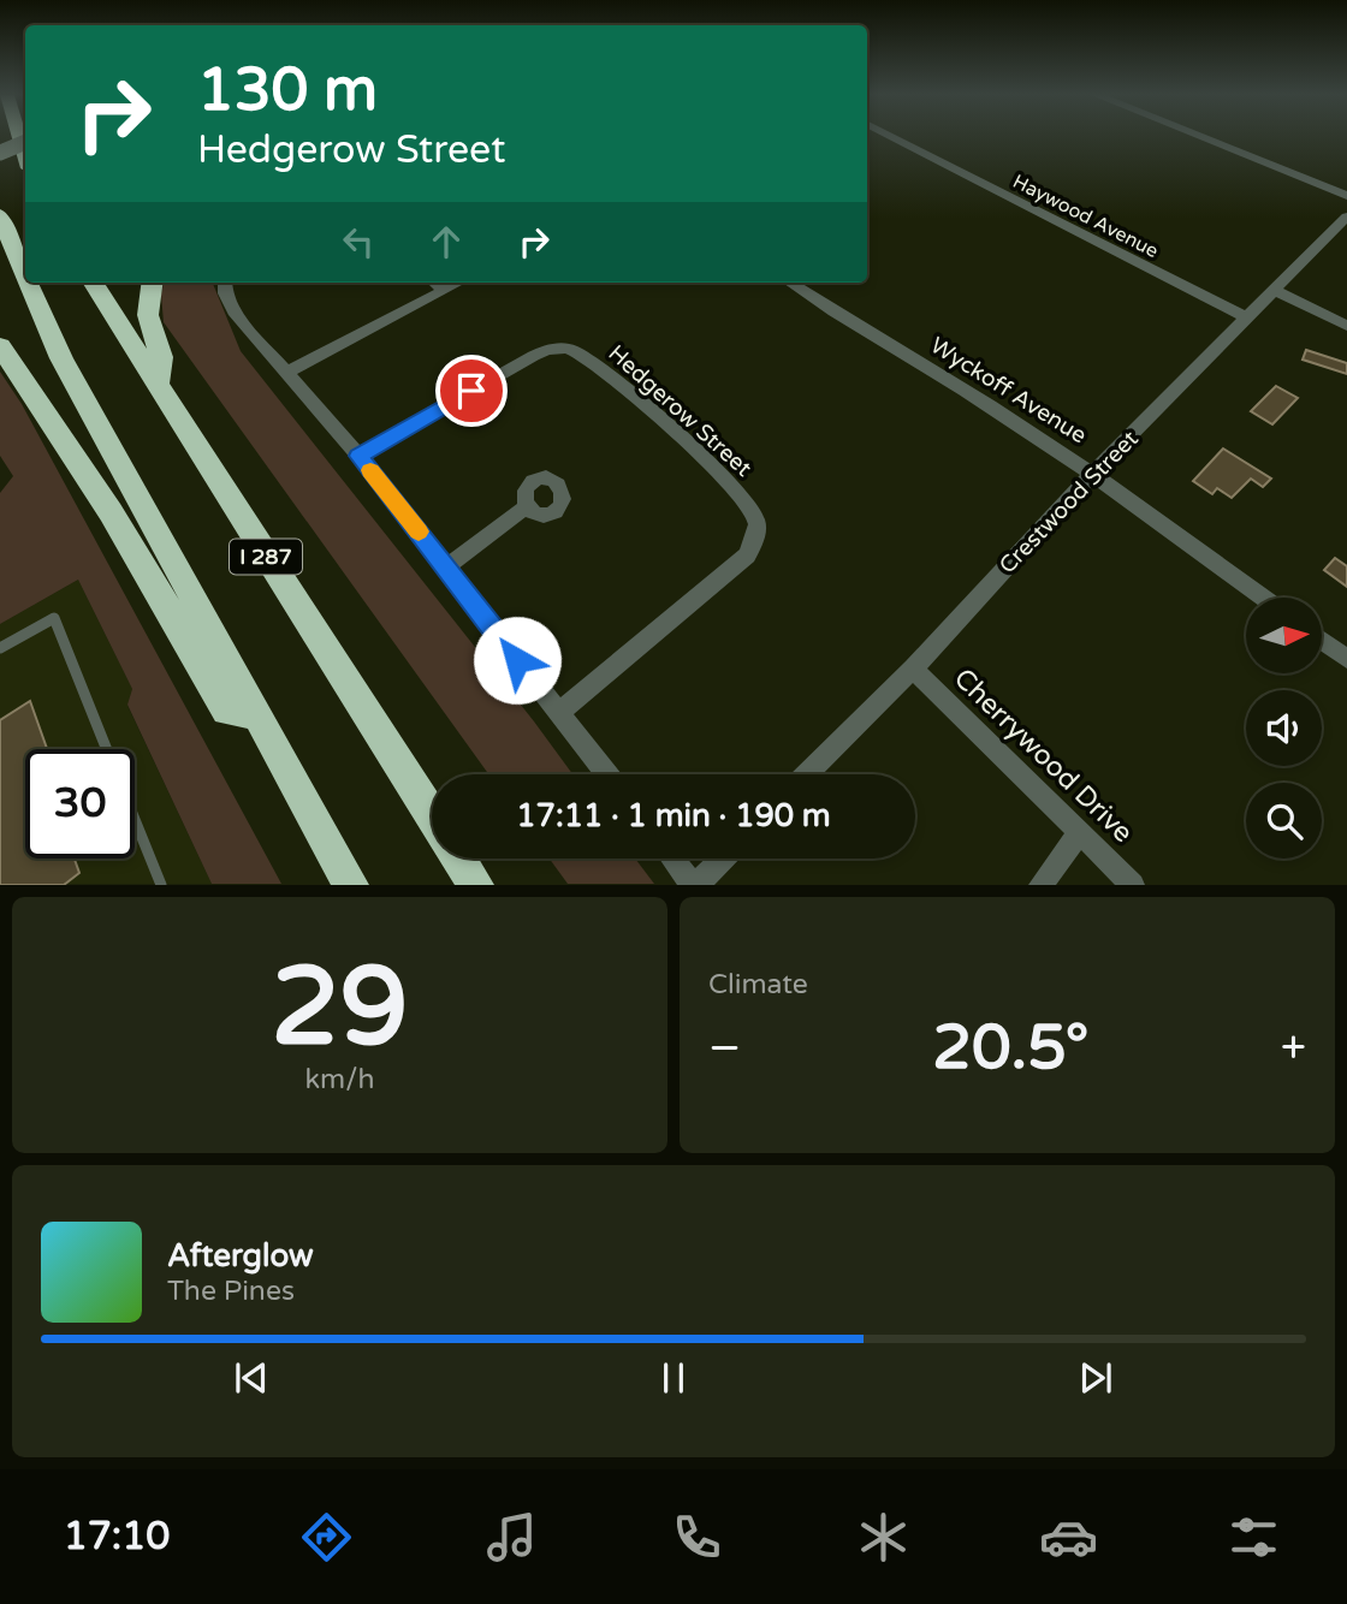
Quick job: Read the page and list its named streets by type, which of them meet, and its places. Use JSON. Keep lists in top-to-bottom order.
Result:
{
  "streets": {
    "highway": ["I 287"],
    "street": [
      "Haywood Avenue",
      "Wyckoff Avenue",
      "Hedgerow Street",
      "Crestwood Street",
      "Cherrywood Drive"
    ]
  },
  "crossings": [
    ["Haywood Avenue", "Crestwood Street"],
    ["Wyckoff Avenue", "Crestwood Street"],
    ["Crestwood Street", "Cherrywood Drive"]
  ],
  "north": "right",
  "page": {
    "turn": ["130 m", "Hedgerow Street"],
    "limit": "30",
    "trip": "17:11 · 1 min · 190 m",
    "tile": [
      ["29", "km/h"],
      "Climate"
    ],
    "heat": ["−", "20.5°", "+"],
    "song": ["Afterglow", "The Pines"],
    "tabs": "17:10"
  }
}
